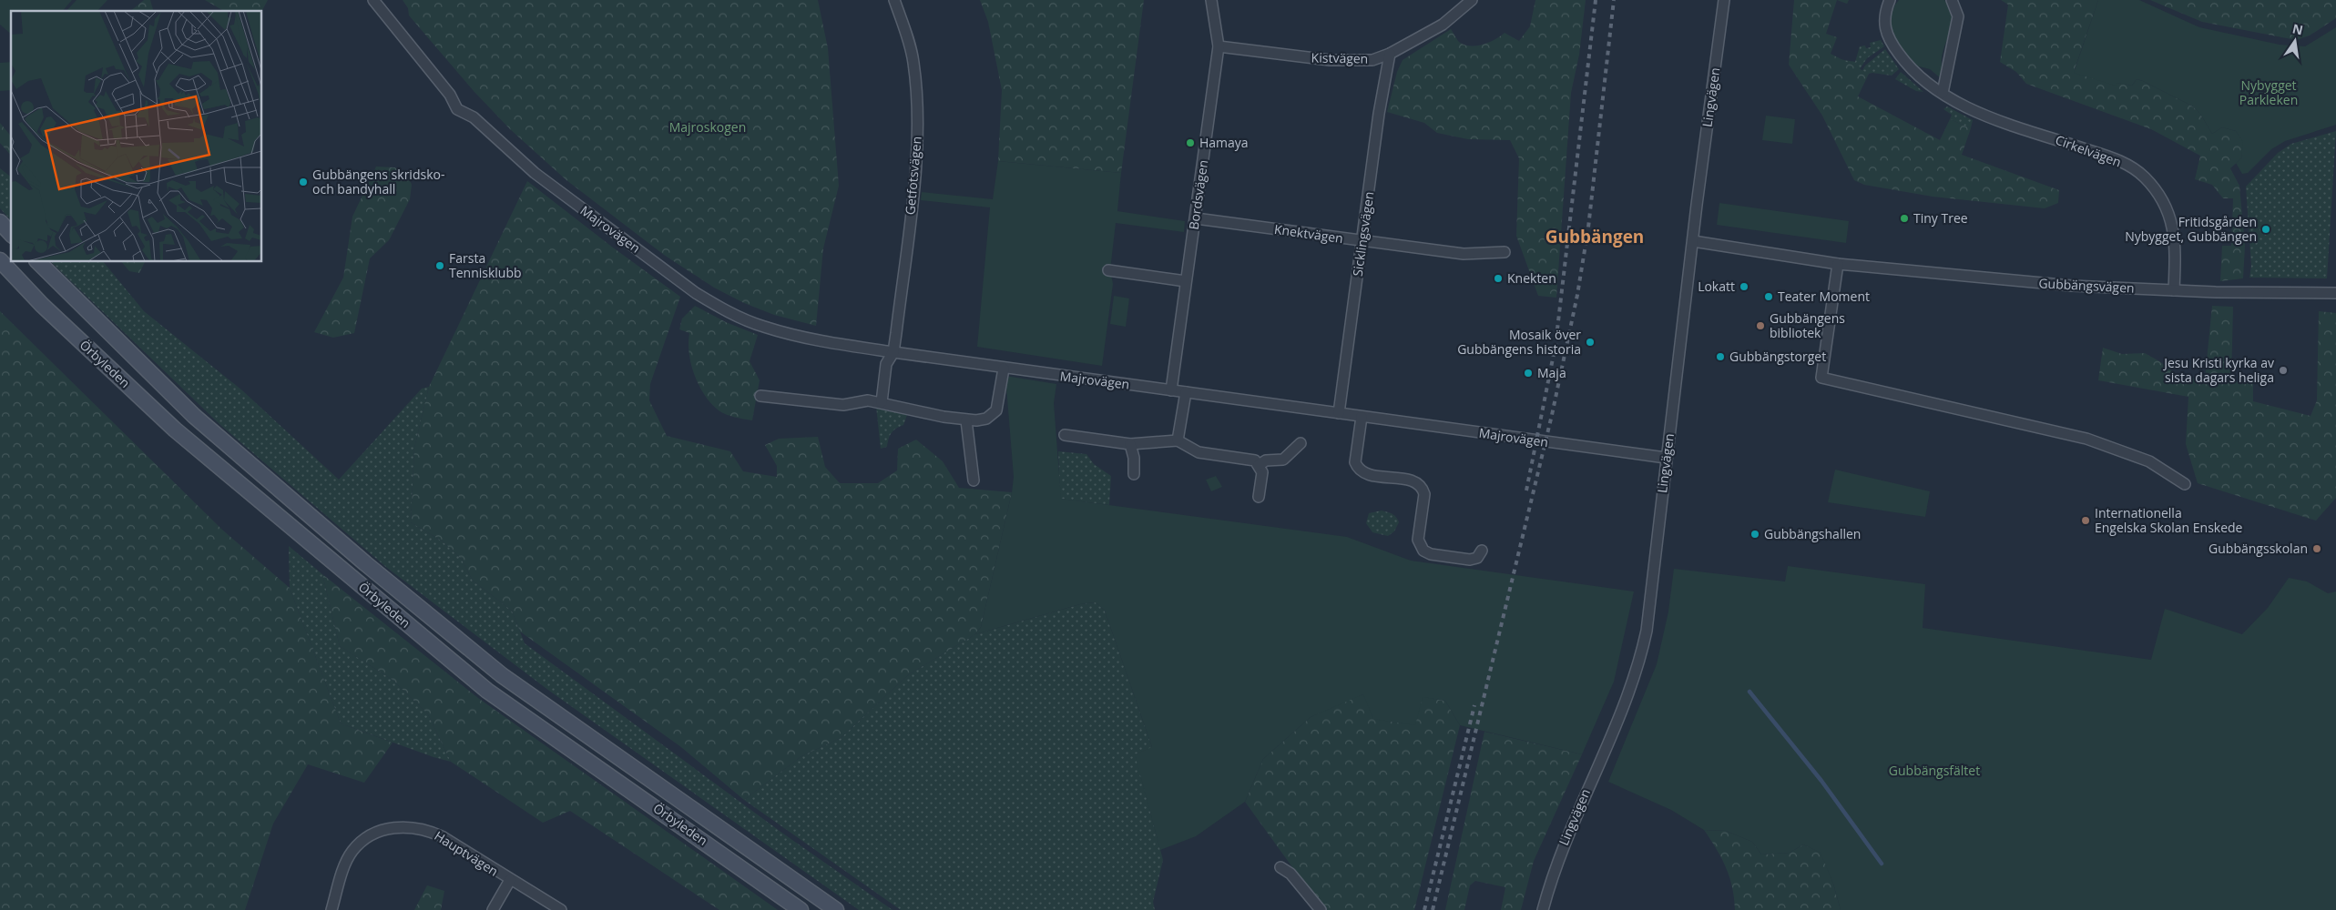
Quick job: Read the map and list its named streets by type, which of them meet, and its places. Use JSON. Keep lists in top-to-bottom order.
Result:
{
  "streets": {
    "main road": ["Örbyleden"],
    "street": [
      "Kistvägen",
      "Lingvägen",
      "Cirkelvägen",
      "Getfotsvägen",
      "Bordsvägen",
      "Majrovägen",
      "Knektvägen",
      "Sicklingsvägen",
      "Gubbängsvägen",
      "Hauptvägen"
    ]
  },
  "crossings": [
    ["Kistvägen", "Bordsvägen"],
    ["Kistvägen", "Sicklingsvägen"],
    ["Lingvägen", "Majrovägen"],
    ["Lingvägen", "Gubbängsvägen"],
    ["Cirkelvägen", "Gubbängsvägen"],
    ["Getfotsvägen", "Majrovägen"],
    ["Bordsvägen", "Majrovägen"],
    ["Bordsvägen", "Knektvägen"],
    ["Majrovägen", "Sicklingsvägen"],
    ["Knektvägen", "Sicklingsvägen"]
  ],
  "districts": ["Gubbängen"],
  "parks": ["Nybygget Parkleken", "Majroskogen", "Gubbängsfältet"],
  "places": [
    "Hamaya",
    "Gubbängens skridsko- och bandyhall",
    "Tiny Tree",
    "Fritidsgården Nybygget, Gubbängen",
    "Farsta Tennisklubb",
    "Knekten",
    "Lokatt",
    "Teater Moment",
    "Gubbängens bibliotek",
    "Mosaik över Gubbängens historia",
    "Gubbängstorget",
    "Jesu Kristi kyrka av sista dagars heliga",
    "Maja",
    "Internationella Engelska Skolan Enskede",
    "Gubbängshallen",
    "Gubbängsskolan"
  ],
  "north": "top"
}
